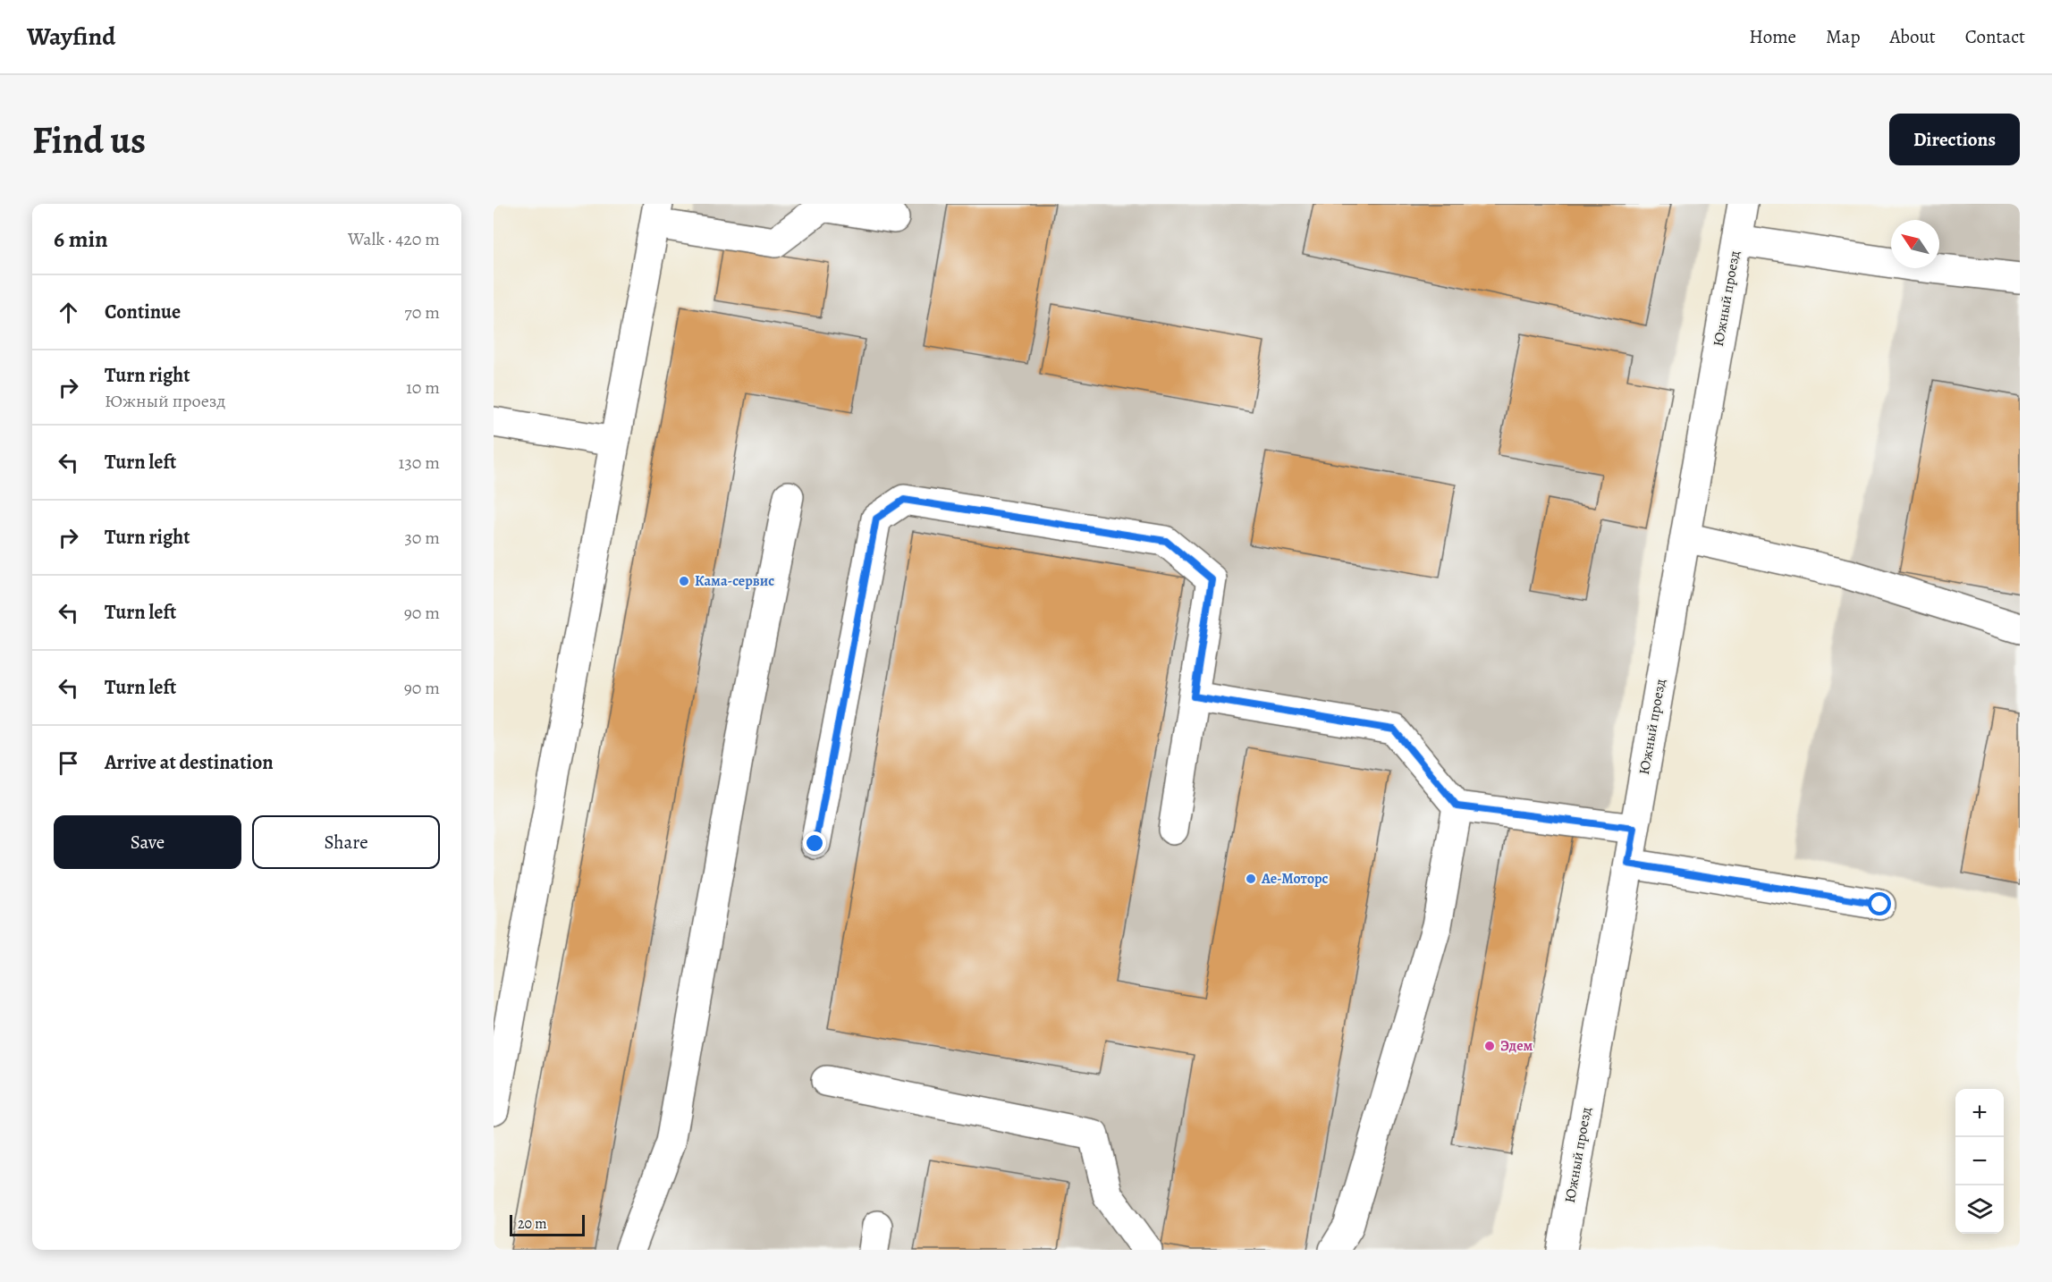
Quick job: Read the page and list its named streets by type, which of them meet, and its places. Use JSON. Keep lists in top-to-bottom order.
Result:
{
  "streets": {
    "street": ["Южный проезд"]
  },
  "places": ["Кама-сервис", "Ае-Моторс", "Эдем"],
  "scale_bar": "20 m",
  "north": "top left",
  "page": {
    "header": "Wayfind",
    "nav": [
      "Home",
      "Map",
      "About",
      "Contact"
    ],
    "buttons": [
      "Directions",
      ["Save", "Share"]
    ],
    "title": "Find us",
    "heading": ["6 min", "Walk · 420 m"],
    "list": [
      ["Continue", "70 m"],
      ["Turn right", "Южный проезд", "10 m"],
      ["Turn left", "130 m"],
      ["Turn right", "30 m"],
      ["Turn left", "90 m"],
      ["Turn left", "90 m"],
      "Arrive at destination"
    ],
    "map_buttons": ["+", "−"],
    "scale": "20 m"
  }
}
